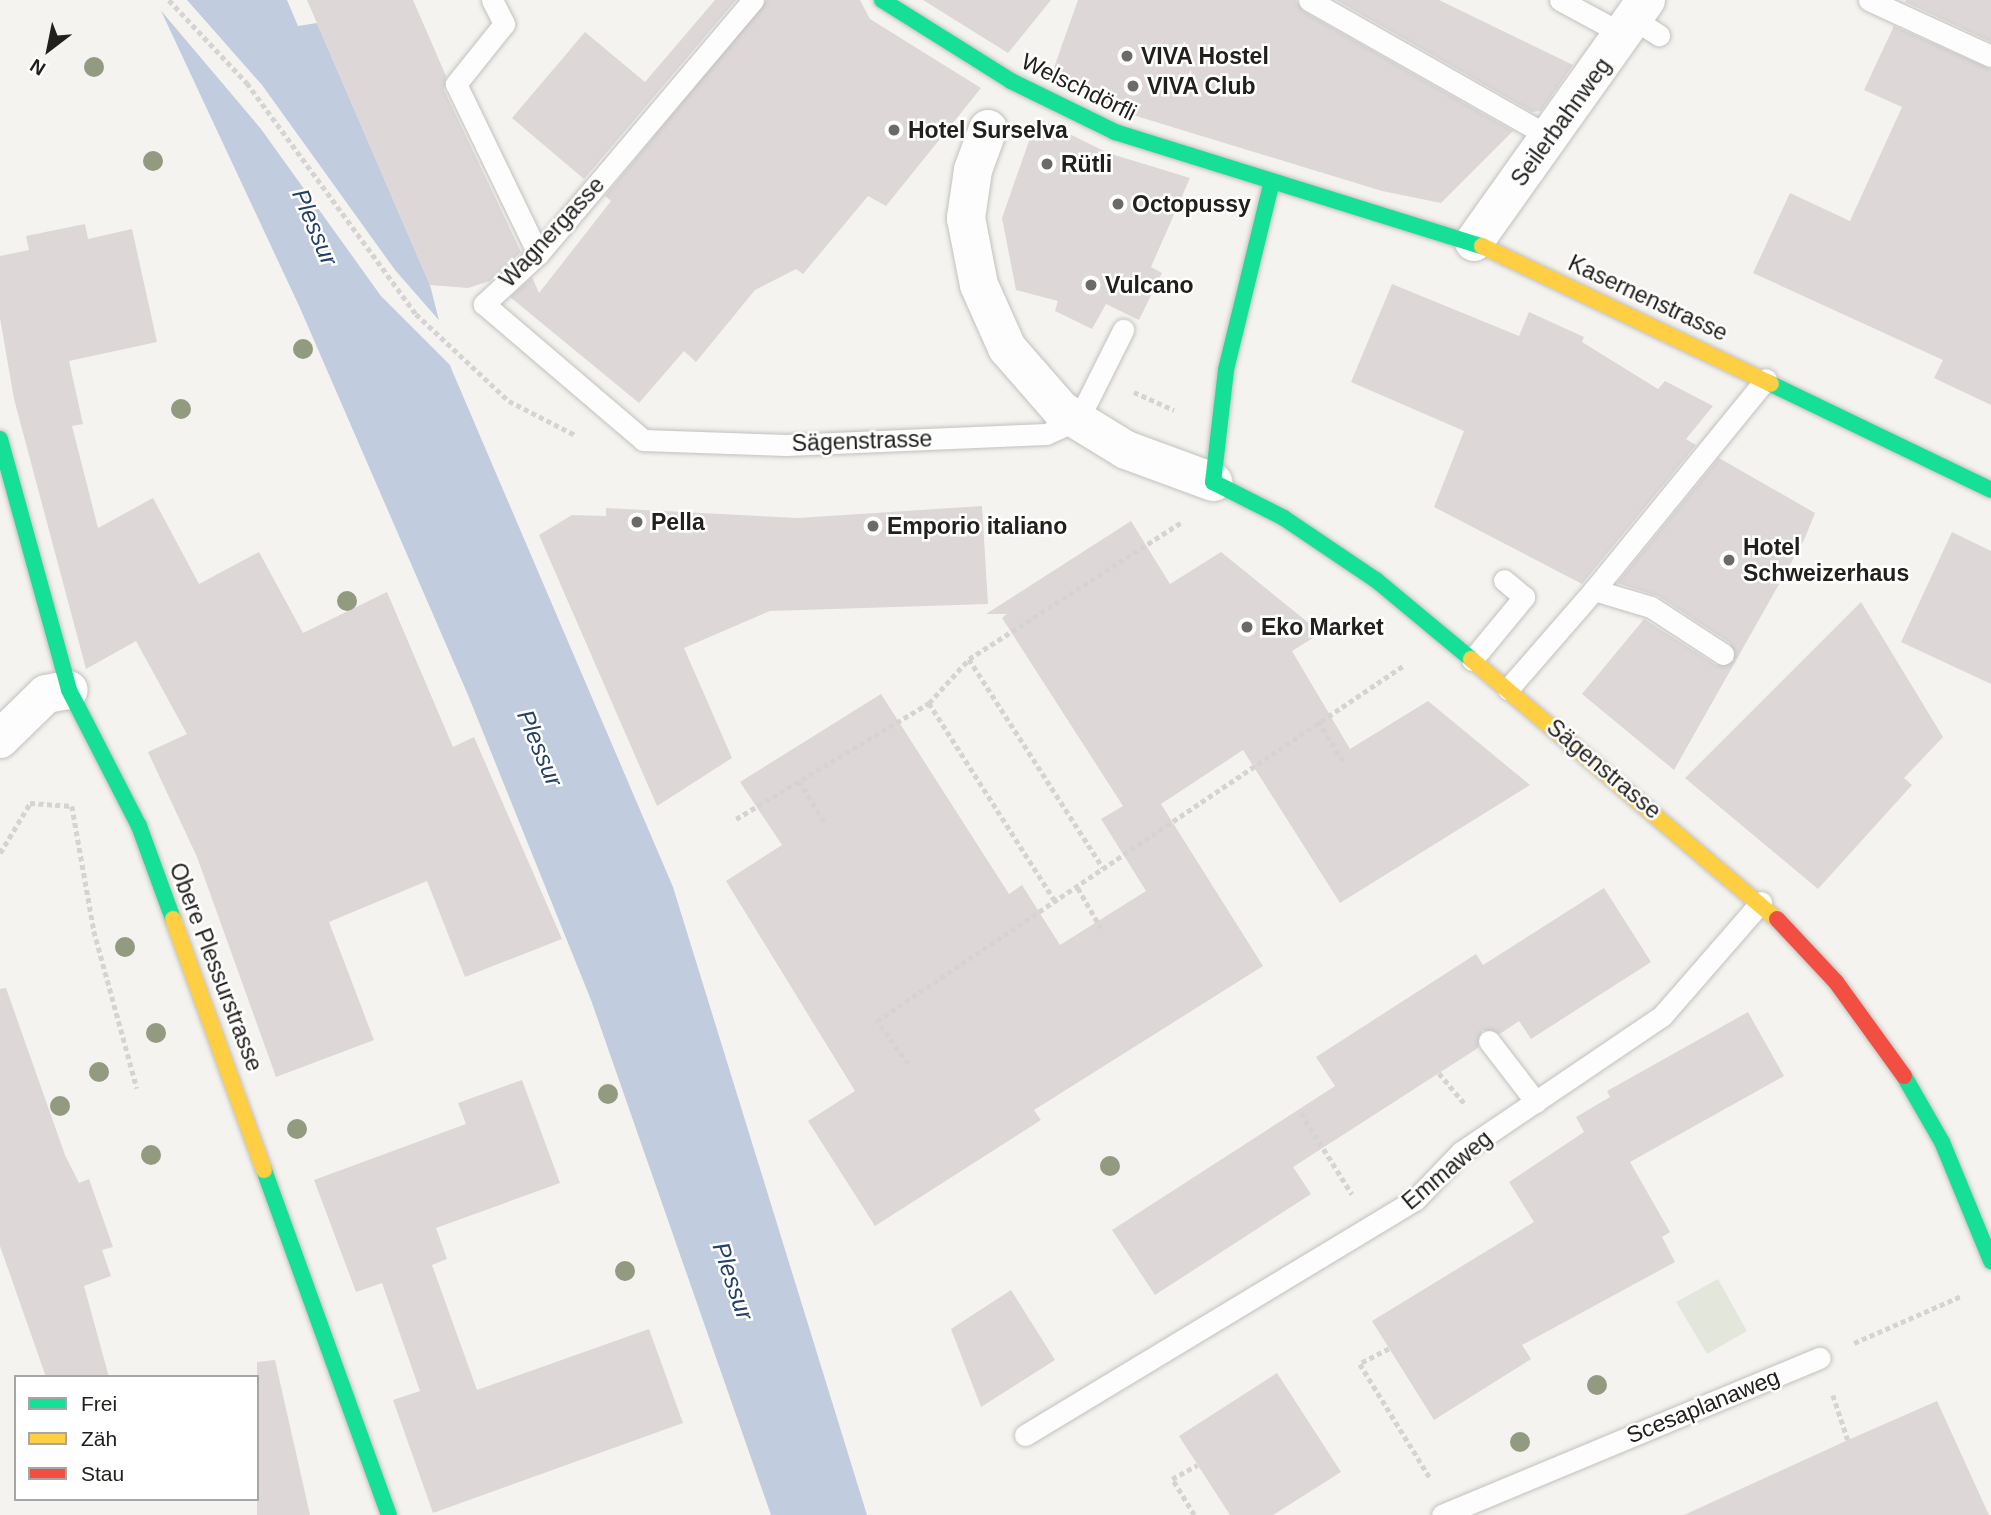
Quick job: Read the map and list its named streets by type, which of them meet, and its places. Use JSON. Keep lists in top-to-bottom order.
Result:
{
  "streets": {
    "street": [
      "Welschdörfli",
      "Seilerbahnweg",
      "Kasernenstrasse",
      "Sägenstrasse",
      "Obere Plessurstrasse"
    ],
    "lane": ["Wagnergasse", "Emmaweg", "Scesaplanaweg"]
  },
  "crossings": [
    ["Welschdörfli", "Kasernenstrasse"],
    ["Seilerbahnweg", "Kasernenstrasse"],
    ["Wagnergasse", "Sägenstrasse"],
    ["Sägenstrasse", "Emmaweg"]
  ],
  "water": ["Plessur"],
  "places": [
    "VIVA Hostel",
    "VIVA Club",
    "Hotel Surselva",
    "Rütli",
    "Octopussy",
    "Vulcano",
    "Pella",
    "Emporio italiano",
    "Hotel Schweizerhaus",
    "Eko Market"
  ],
  "legend": ["Frei", "Zäh", "Stau"],
  "north": "bottom left"
}
